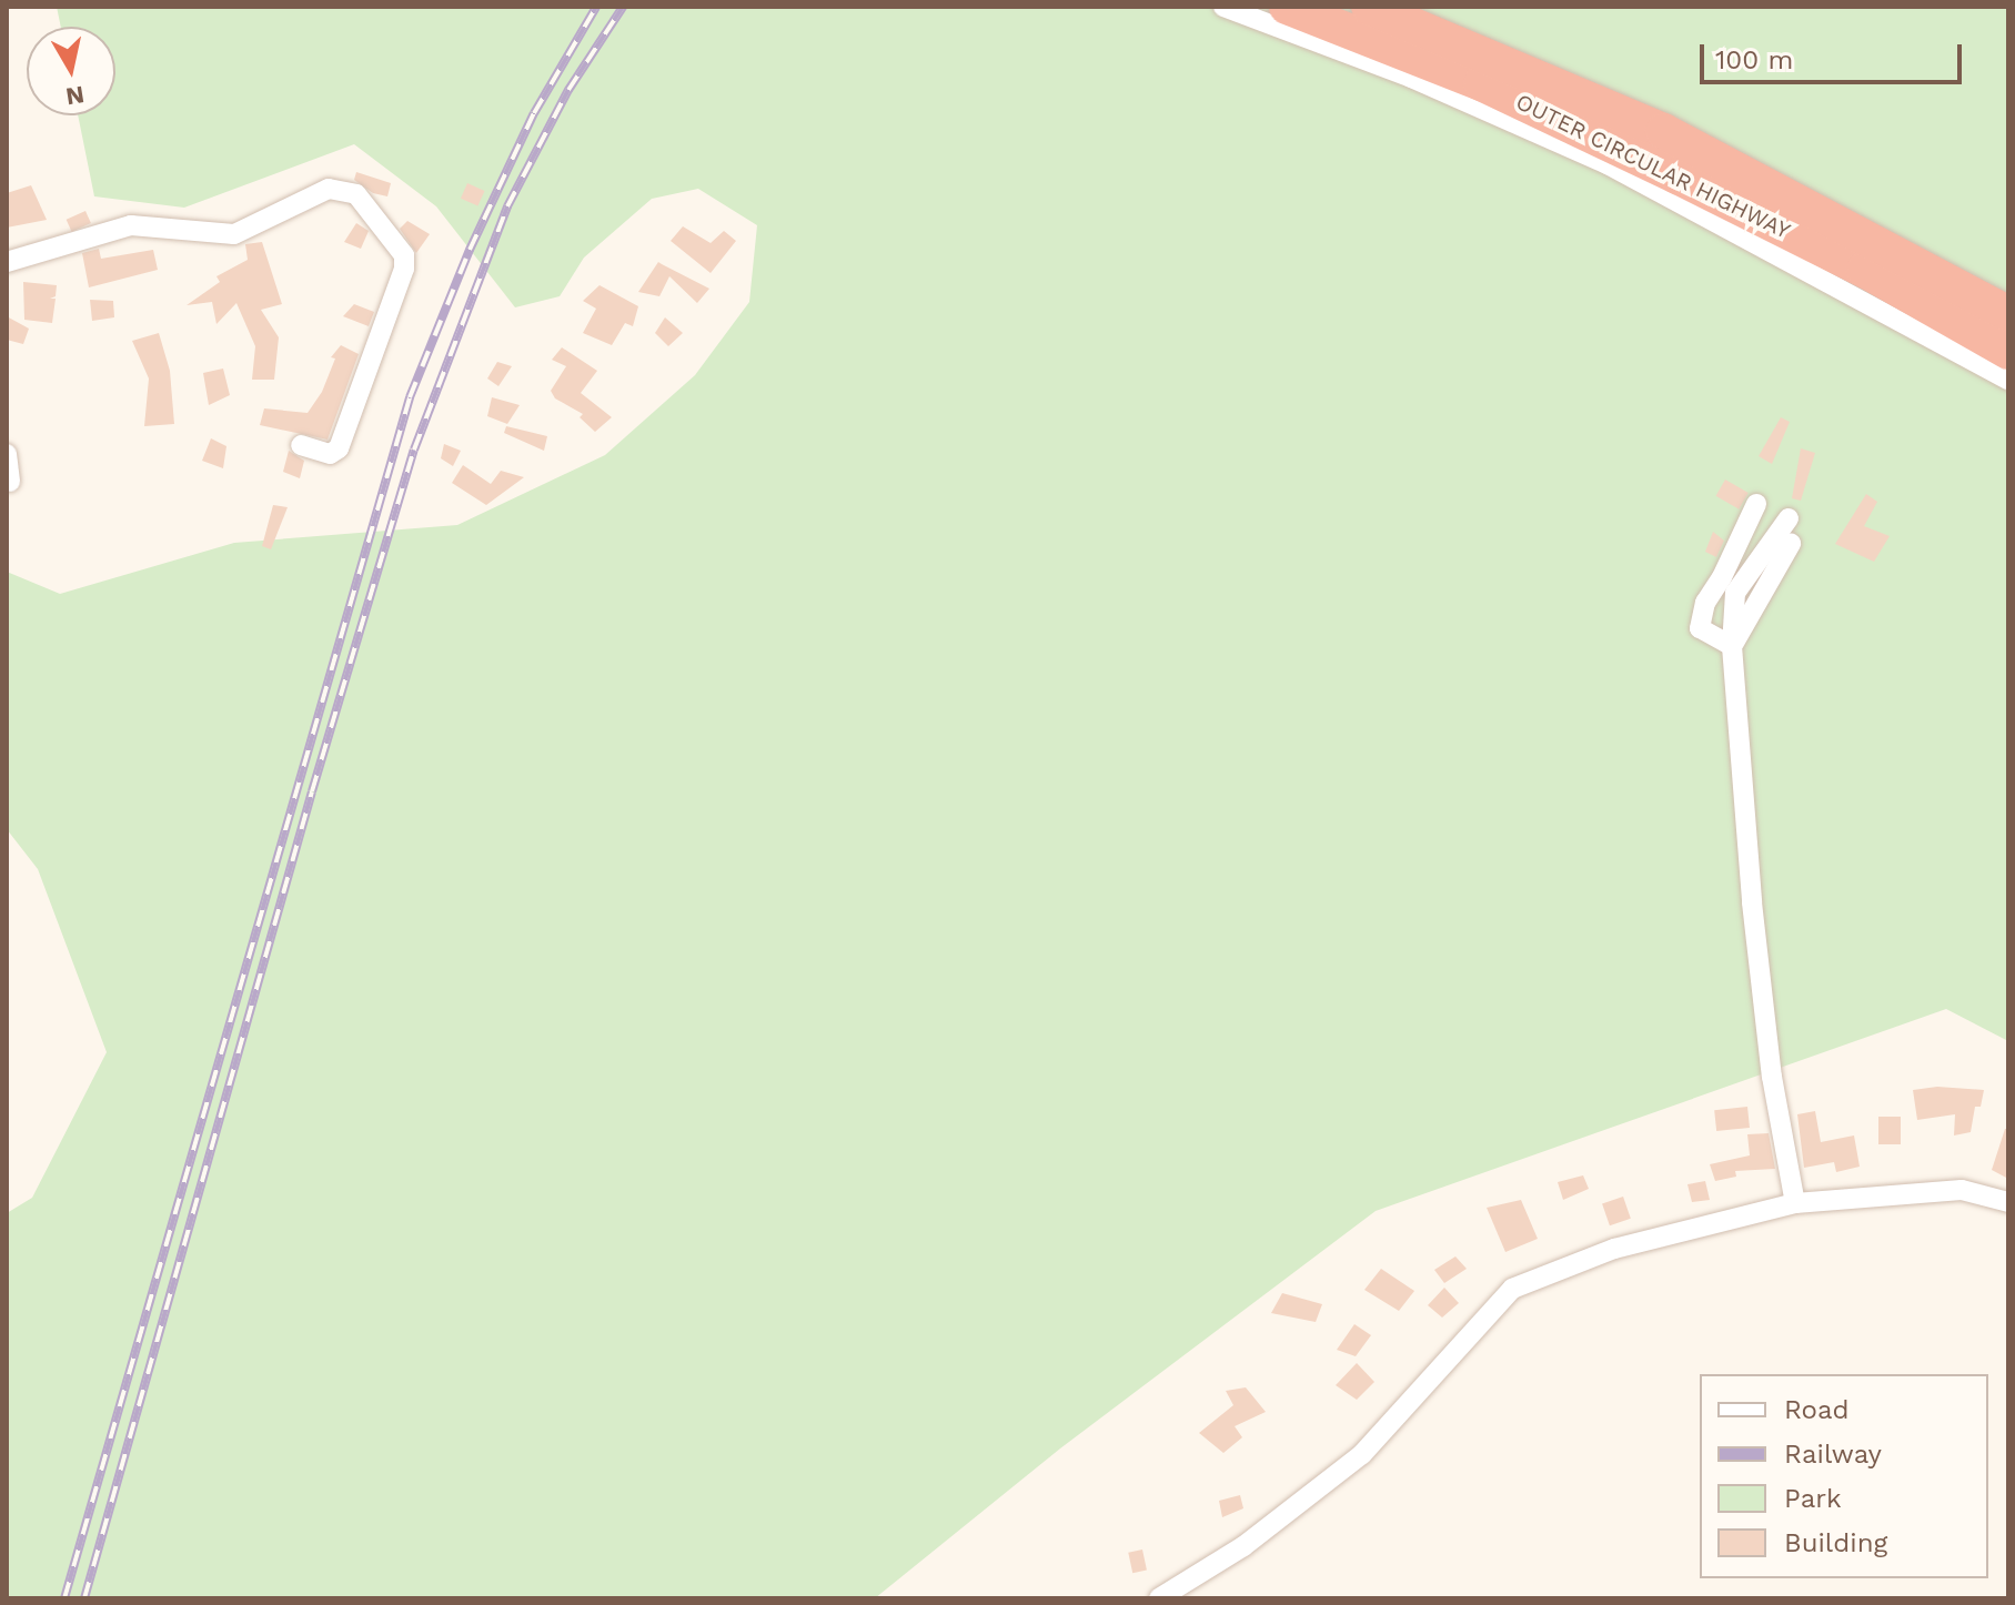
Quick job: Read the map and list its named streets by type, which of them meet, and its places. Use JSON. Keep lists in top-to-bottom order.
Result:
{
  "streets": {
    "highway": ["OUTER CIRCULAR HIGHWAY"]
  },
  "legend": [
    "Road",
    "Railway",
    "Park",
    "Building"
  ],
  "scale_bar": "100 m",
  "north": "bottom"
}
